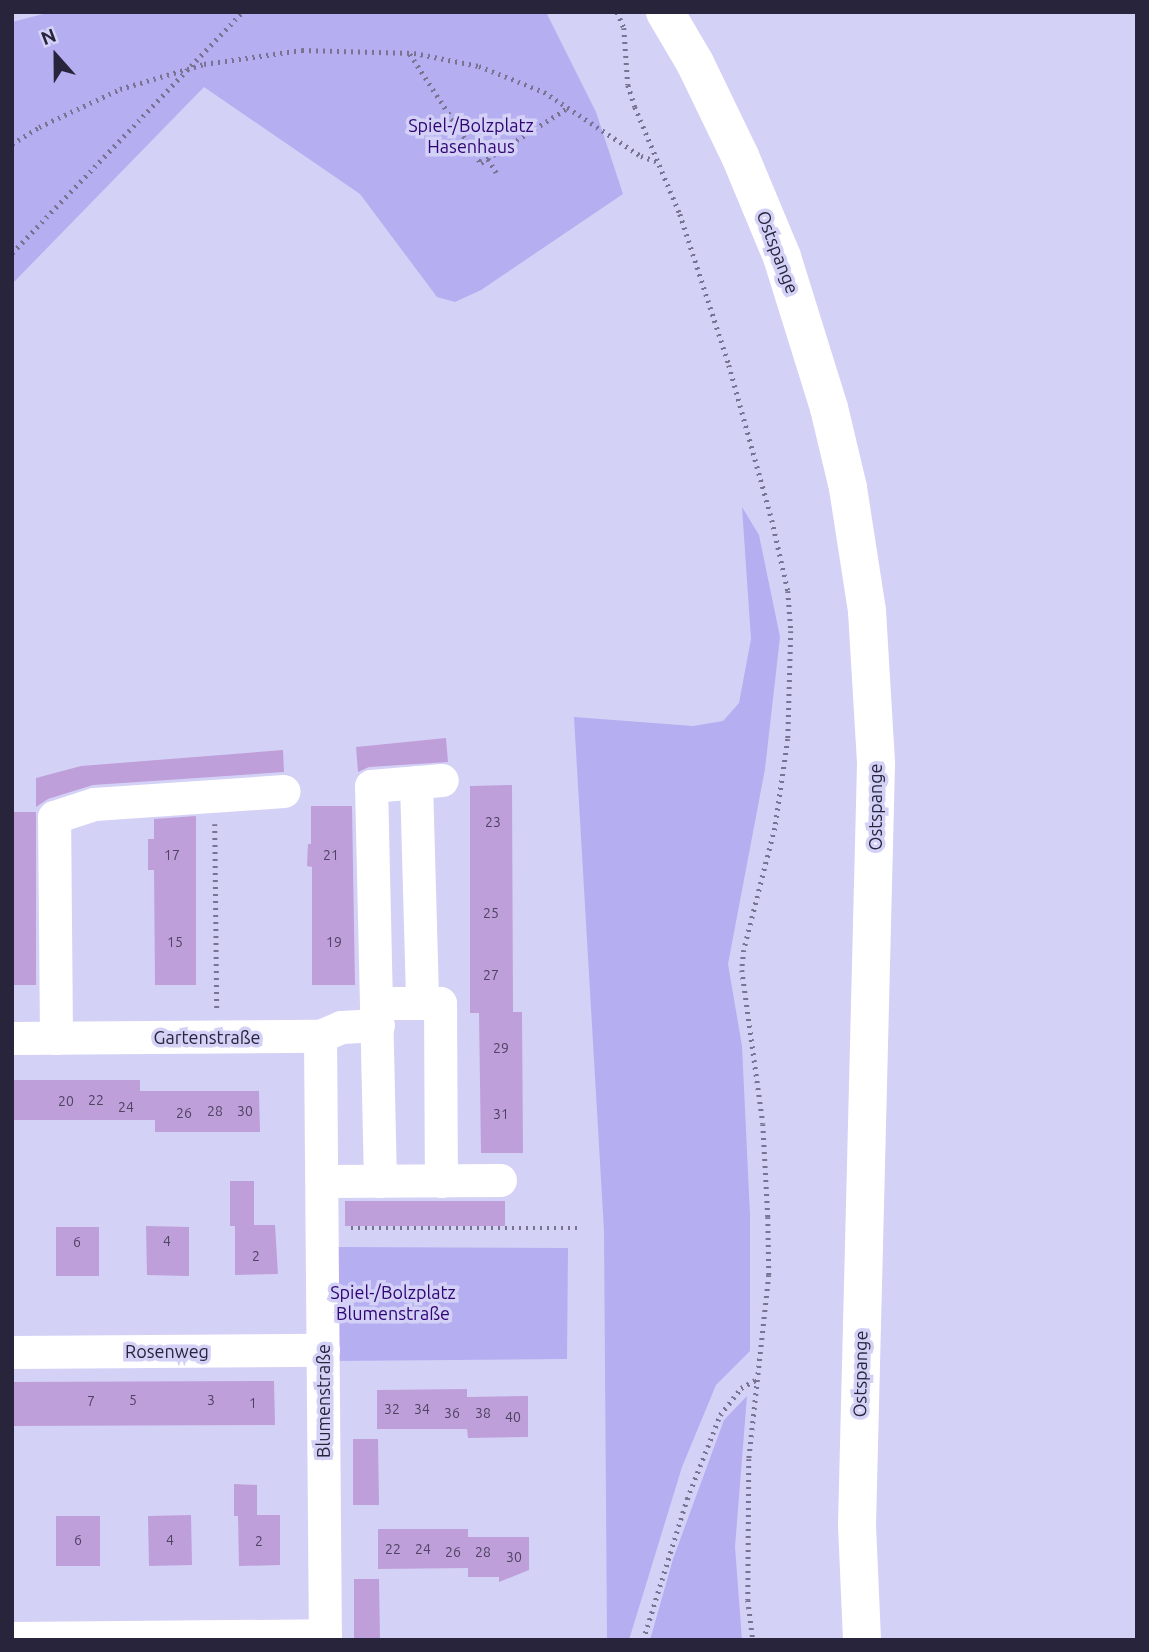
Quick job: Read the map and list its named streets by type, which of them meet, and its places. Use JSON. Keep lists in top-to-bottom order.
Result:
{
  "streets": {
    "main road": ["Ostspange"],
    "street": ["Gartenstraße", "Rosenweg", "Blumenstraße"]
  },
  "crossings": [
    ["Gartenstraße", "Blumenstraße"],
    ["Rosenweg", "Blumenstraße"]
  ],
  "parks": ["Spiel-/Bolzplatz Hasenhaus", "Spiel-/Bolzplatz Blumenstraße"],
  "house_numbers": [
    "23",
    "17",
    "21",
    "25",
    "15",
    "19",
    "27",
    "29",
    "22",
    "20",
    "24",
    "28",
    "30",
    "26",
    "31",
    "4",
    "6",
    "2",
    "5",
    "3",
    "7",
    "1",
    "32",
    "34",
    "36",
    "38",
    "40",
    "6",
    "4",
    "2",
    "22",
    "24",
    "26",
    "28",
    "30"
  ],
  "north": "top"
}
